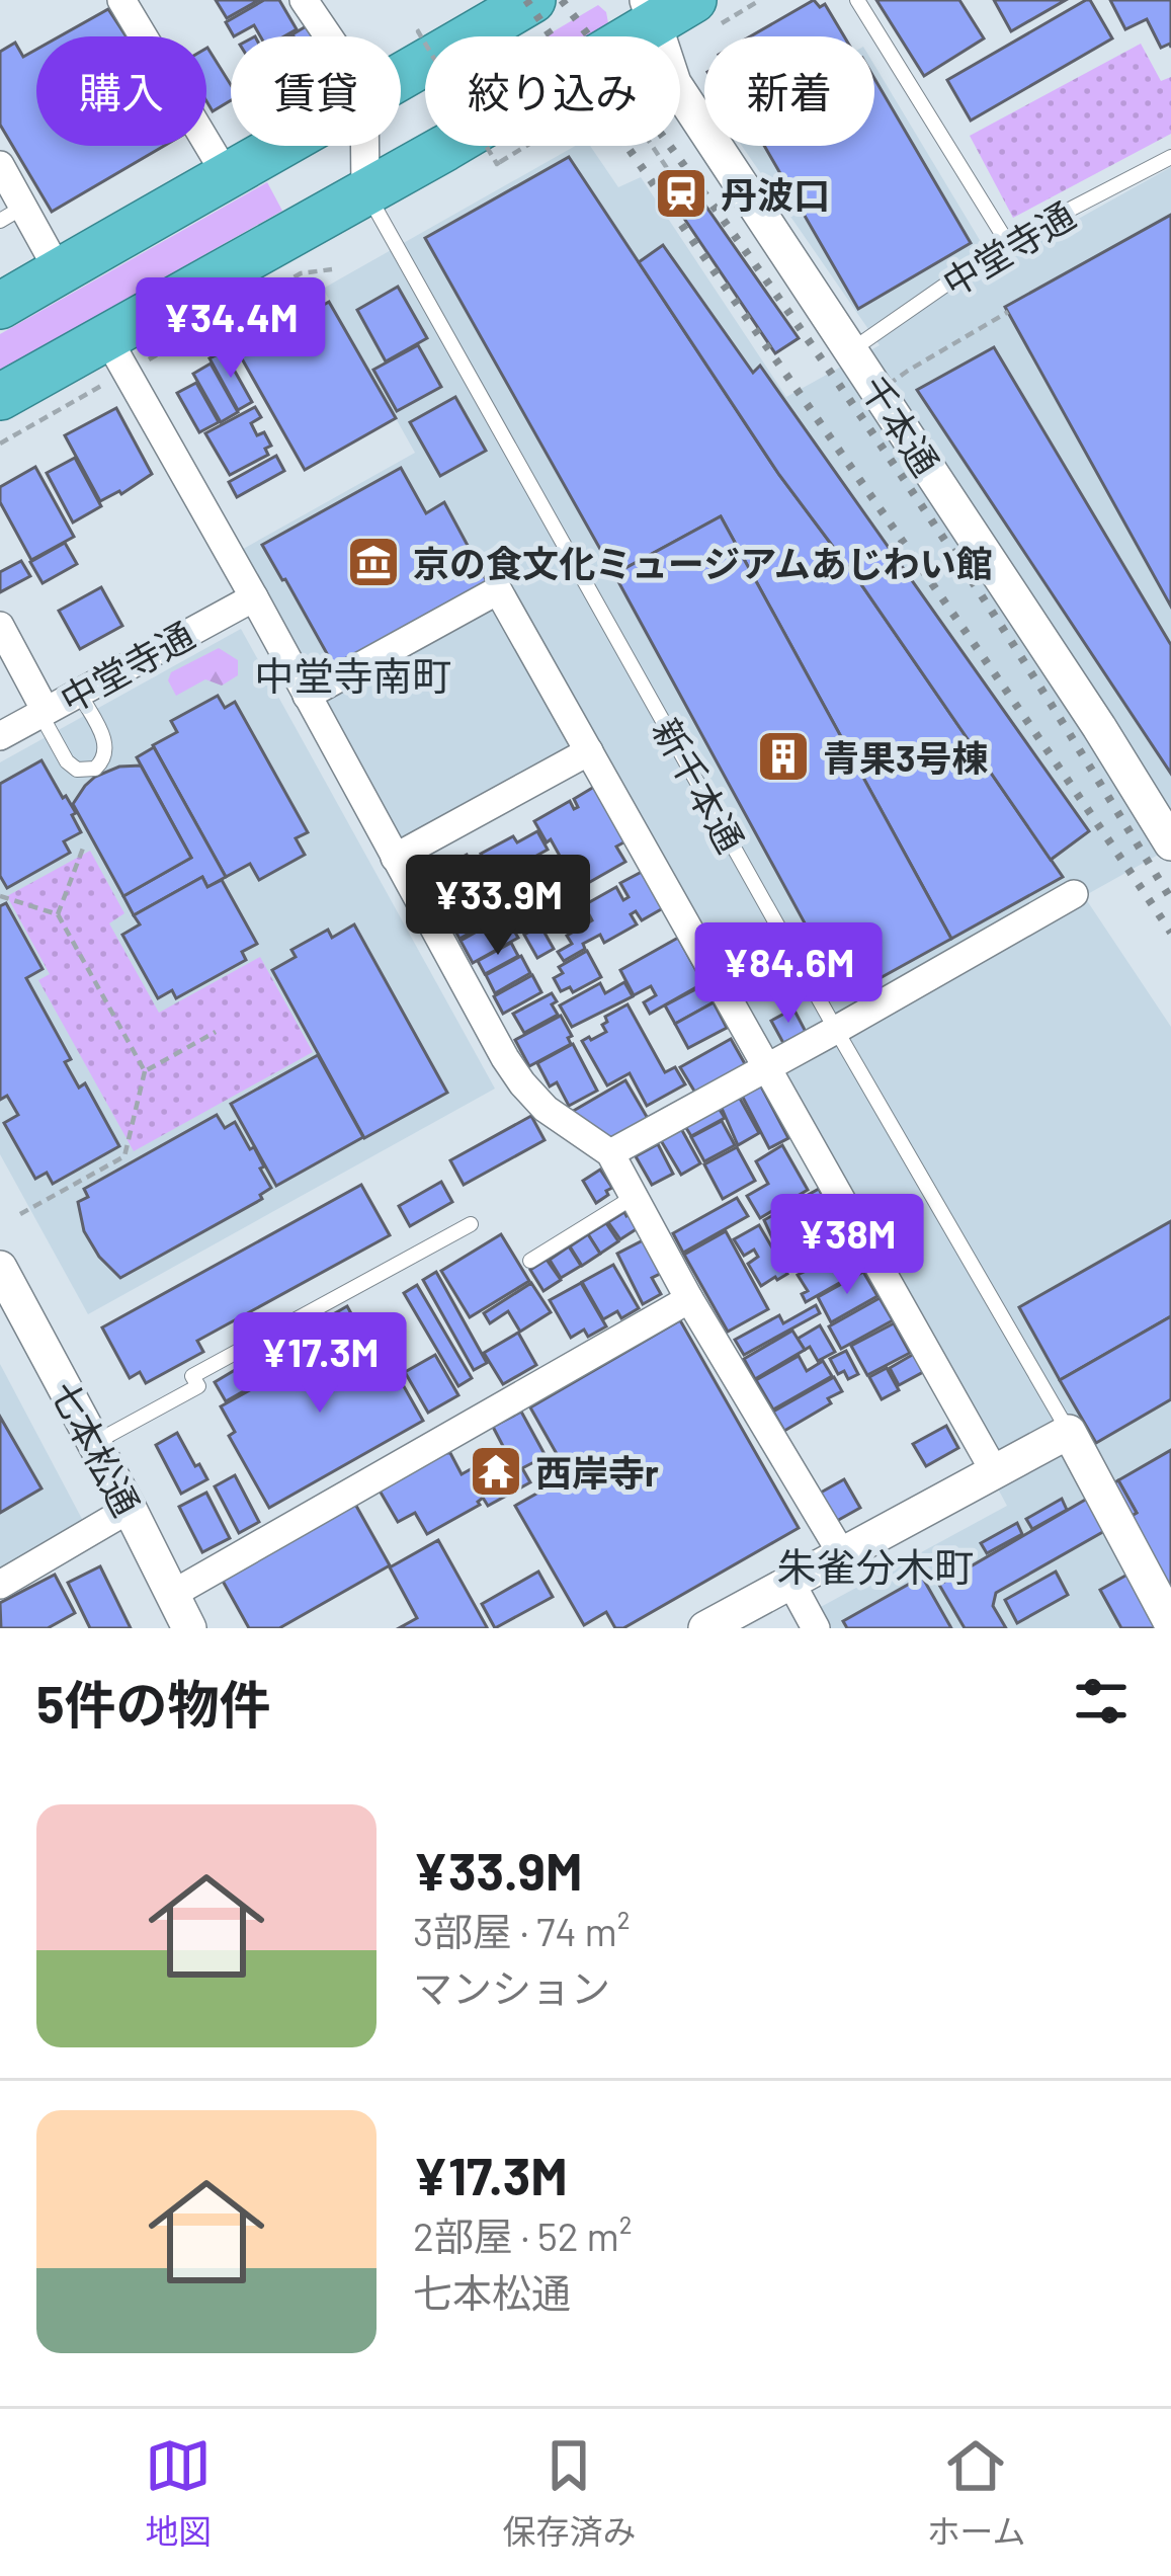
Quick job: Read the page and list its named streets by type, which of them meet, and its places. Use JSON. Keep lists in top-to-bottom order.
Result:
{
  "streets": {
    "street": [
      "中堂寺通",
      "千本通",
      "新千本通",
      "七本松通"
    ]
  },
  "crossings": [
    ["中堂寺通", "千本通"]
  ],
  "districts": ["中堂寺南町", "朱雀分木町"],
  "places": {
    "station": ["丹波口"],
    "museum": ["京の食文化ミュージアムあじわい館"],
    "building": ["青果3号棟"],
    "temple": ["西岸寺r"]
  },
  "page": {
    "chip": [
      "購入",
      "賃貸",
      "絞り込み",
      "新着"
    ],
    "price": [
      "¥34.4M",
      "¥33.9M",
      "¥84.6M",
      "¥38M",
      "¥17.3M"
    ],
    "heading": "5件の物件",
    "list": [
      {
        "name": "¥33.9M",
        "note": "3部屋 · 74 m² · マンション"
      },
      {
        "name": "¥17.3M",
        "note": "2部屋 · 52 m² · 七本松通"
      }
    ],
    "tabs": ["地図", "保存済み", "ホーム"]
  }
}
